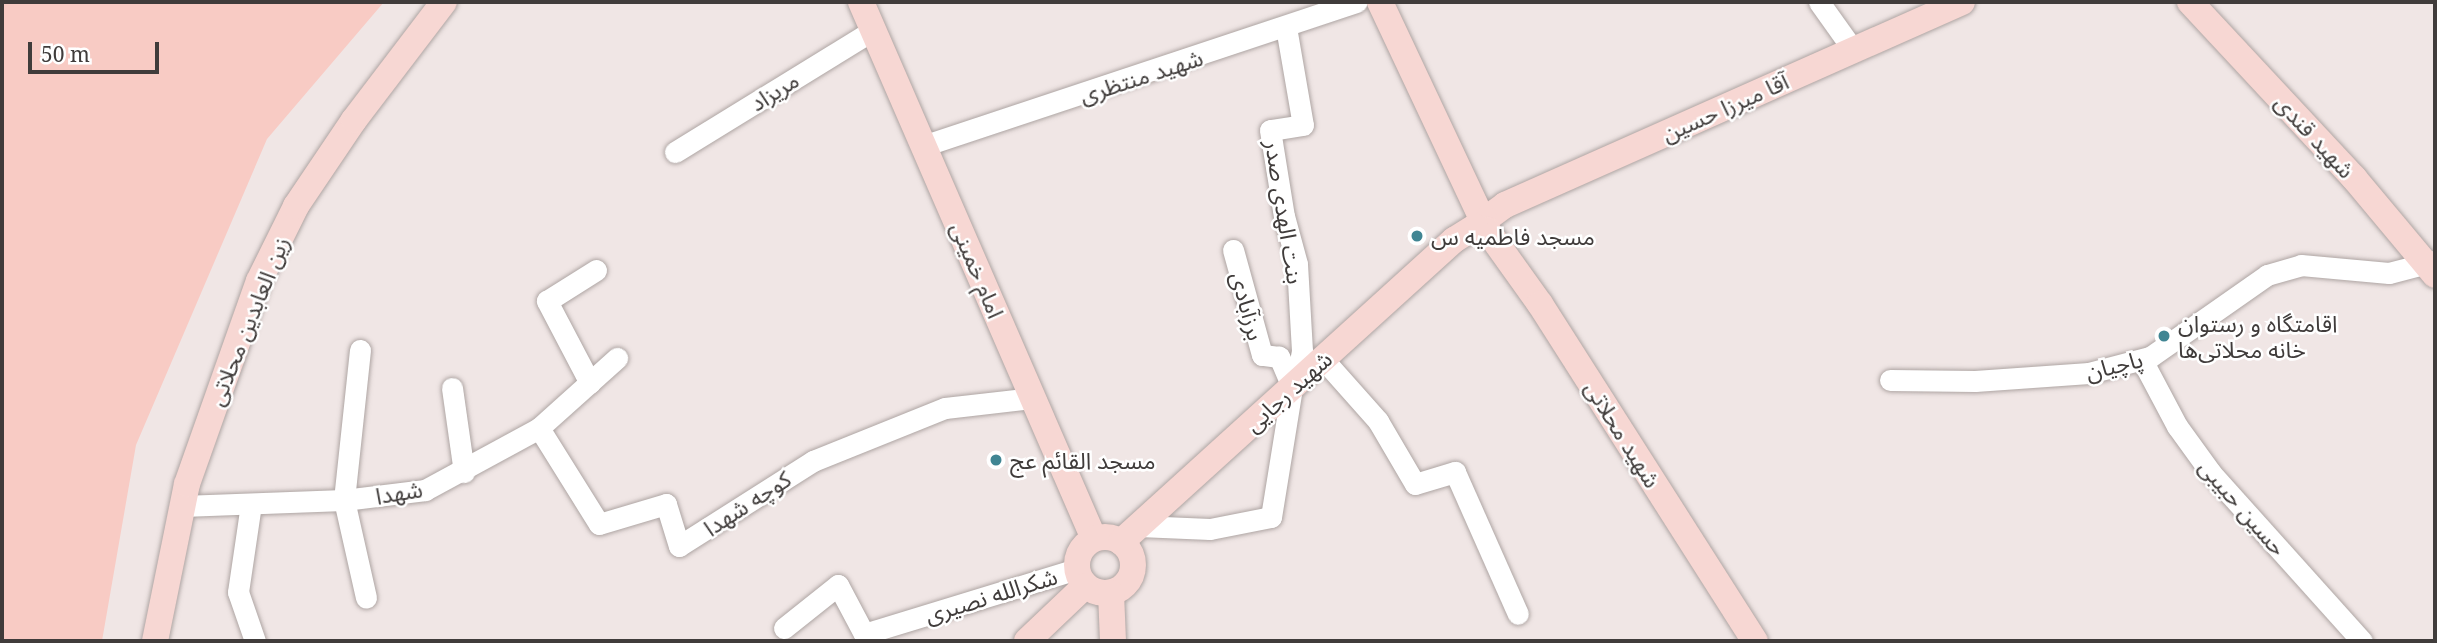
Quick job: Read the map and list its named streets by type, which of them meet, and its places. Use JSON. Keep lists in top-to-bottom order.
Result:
{
  "streets": {
    "main road": [
      "آقا میرزا حسین",
      "شهید قندی",
      "امام خمینی",
      "زین العابدین محلاتی",
      "شهید رجایی",
      "شهید محلاتی"
    ],
    "street": [
      "شهید منتظری",
      "مریزاد",
      "بنت الهدی صدر",
      "برزآبادی",
      "پاچیان",
      "شهدا",
      "کوچه شهدا",
      "حسین حبیبی",
      "شکرالله نصیری"
    ]
  },
  "crossings": [
    ["شهید منتظری", "بنت الهدی صدر"],
    ["شهید منتظری", "امام خمینی"],
    ["مریزاد", "امام خمینی"],
    ["آقا میرزا حسین", "شهید رجایی"],
    ["آقا میرزا حسین", "شهید محلاتی"],
    ["شهید قندی", "پاچیان"],
    ["بنت الهدی صدر", "برزآبادی"],
    ["بنت الهدی صدر", "شهید رجایی"],
    ["امام خمینی", "شهید رجایی"],
    ["امام خمینی", "کوچه شهدا"],
    ["امام خمینی", "شکرالله نصیری"],
    ["برزآبادی", "شهید رجایی"],
    ["زین العابدین محلاتی", "شهدا"],
    ["پاچیان", "حسین حبیبی"],
    ["شهید رجایی", "شهید محلاتی"],
    ["شهید رجایی", "شکرالله نصیری"],
    ["شهدا", "کوچه شهدا"]
  ],
  "places": ["مسجد فاطمیه س", "اقامتگاه و رستوان خانه محلاتی‌ها", "مسجد القائم عج"],
  "scale_bar": "50 m"
}
